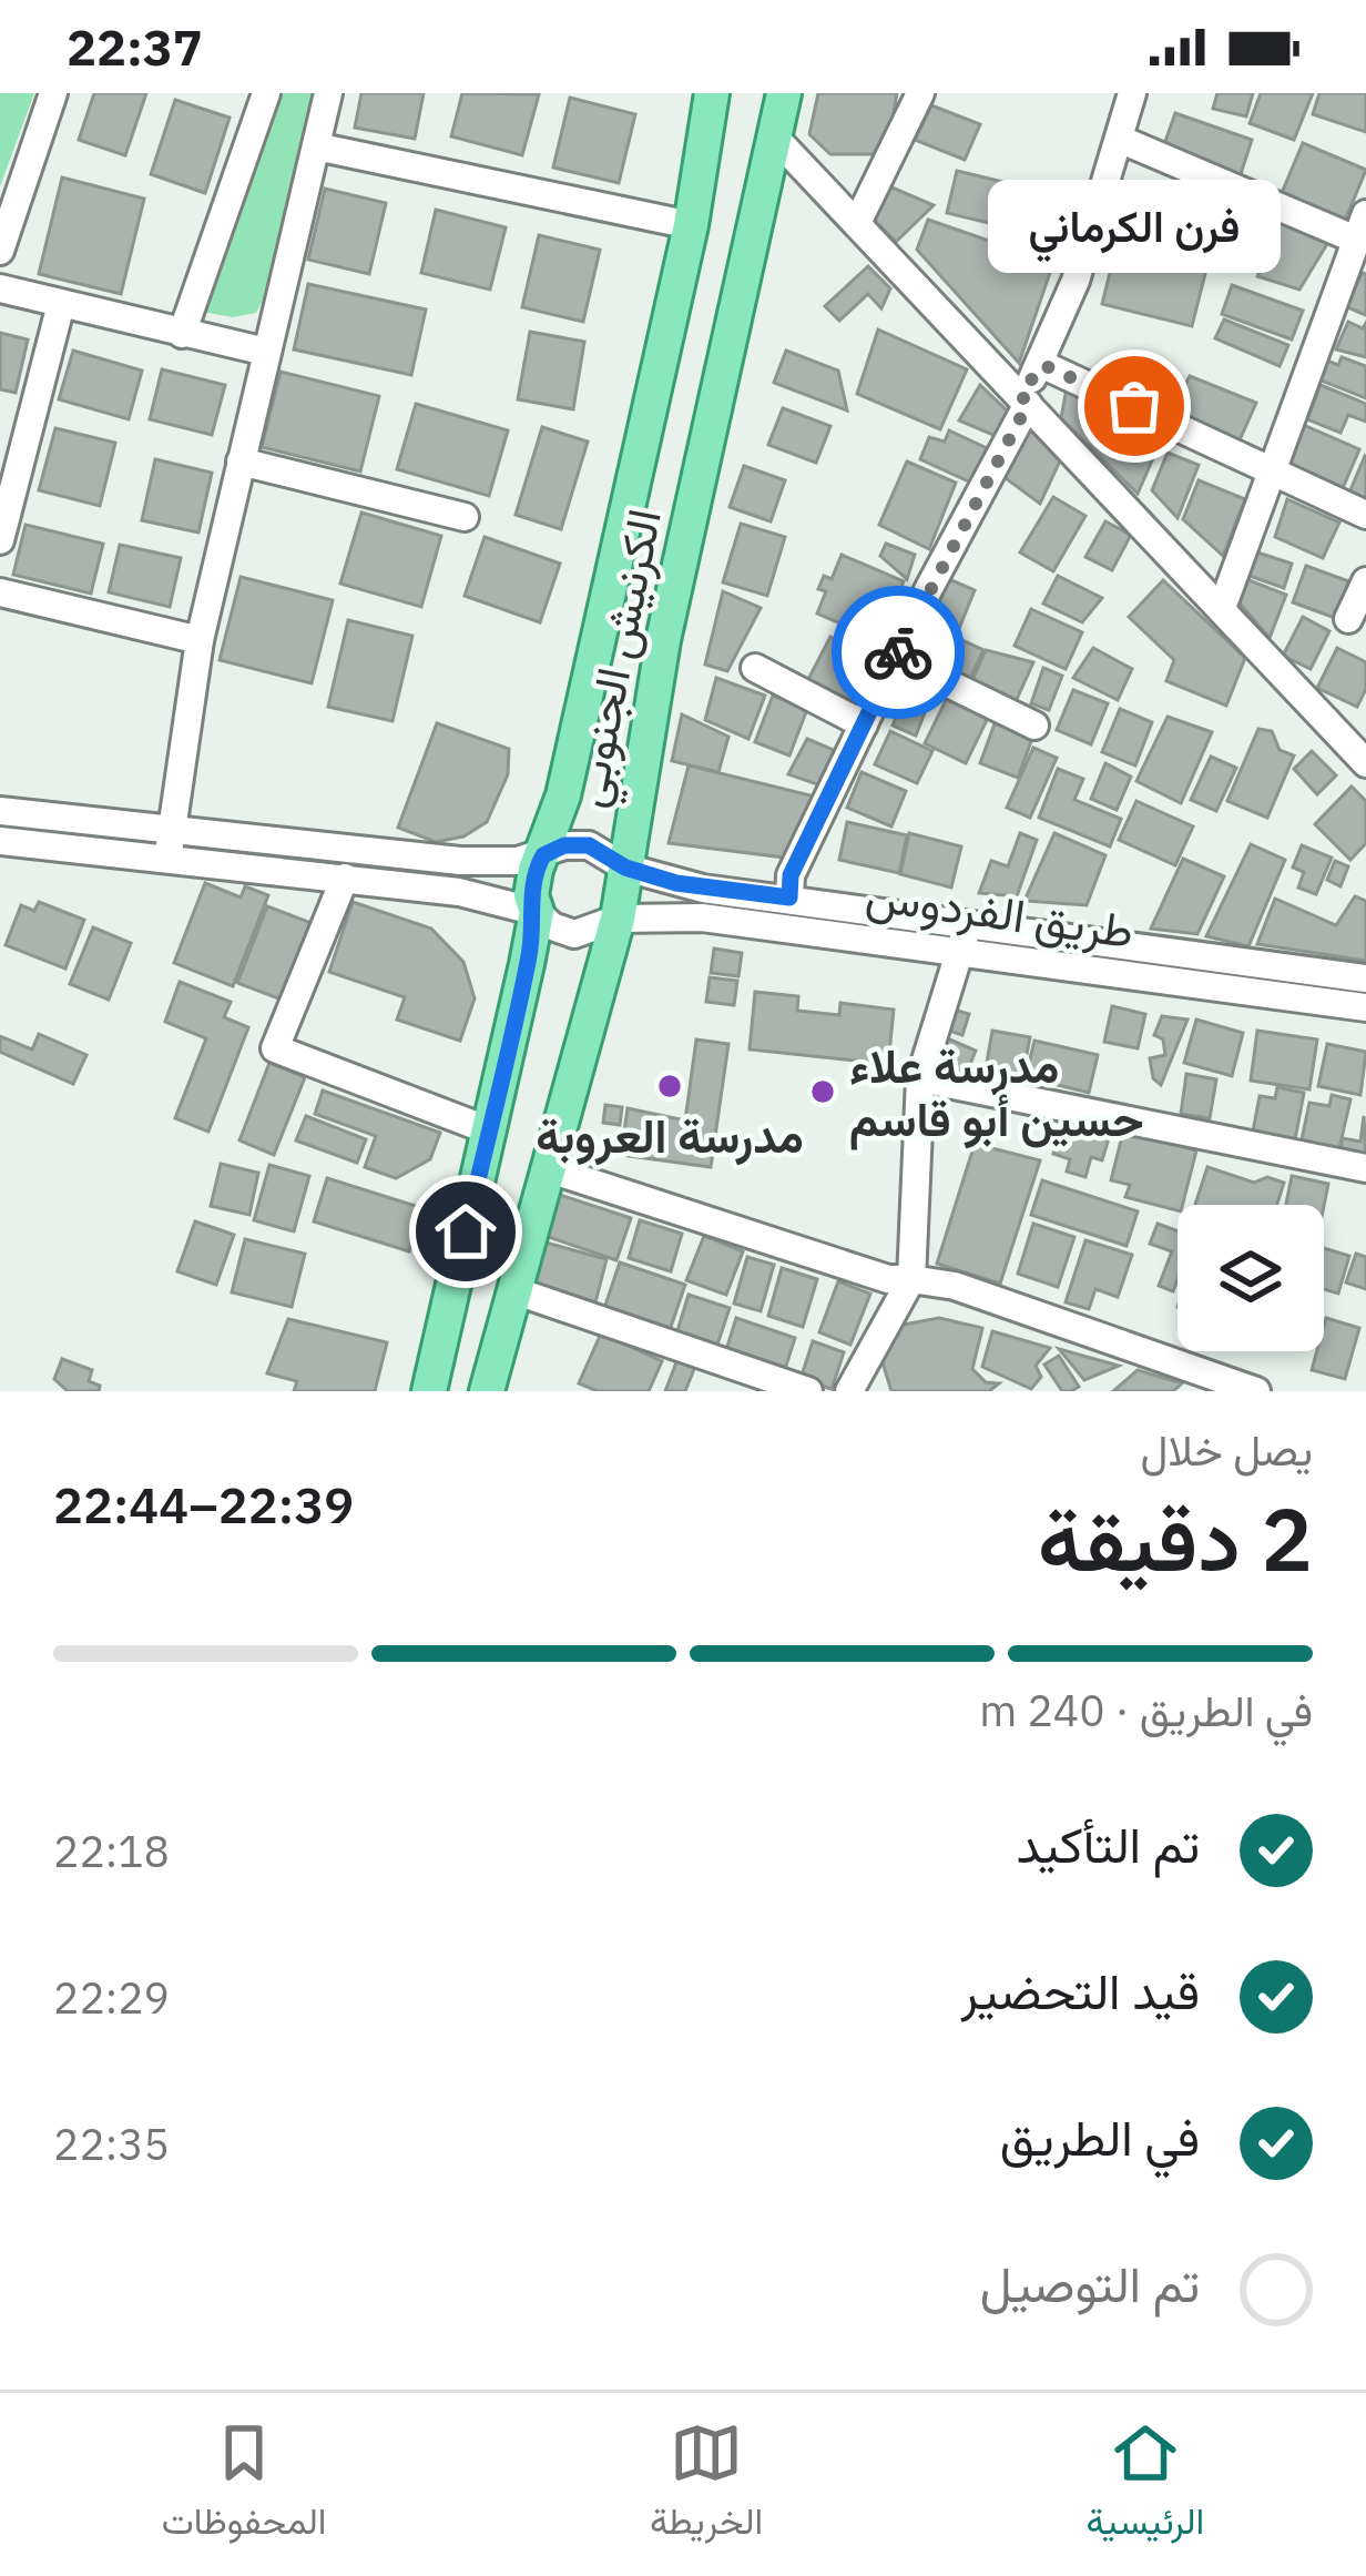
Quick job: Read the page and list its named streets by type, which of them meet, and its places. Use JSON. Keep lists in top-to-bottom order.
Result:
{
  "streets": {
    "main road": ["الكرنيش الجنوبي"],
    "street": ["طريق الفردوس"]
  },
  "crossings": [
    ["الكرنيش الجنوبي", "طريق الفردوس"]
  ],
  "places": ["فرن الكرماني", "مدرسة العروبة", "مدرسة علاء حسين أبو قاسم"],
  "page": {
    "status": "22:37",
    "bubble": "فرن الكرماني",
    "heading": ["2 دقيقة", "يصل خلال", "22:39–22:44"],
    "bar": "في الطريق · 240 m",
    "list": [
      ["تم التأكيد", "22:18"],
      ["قيد التحضير", "22:29"],
      ["في الطريق", "22:35"],
      "تم التوصيل"
    ],
    "tabs": ["الرئيسية", "الخريطة", "المحفوظات"]
  }
}
